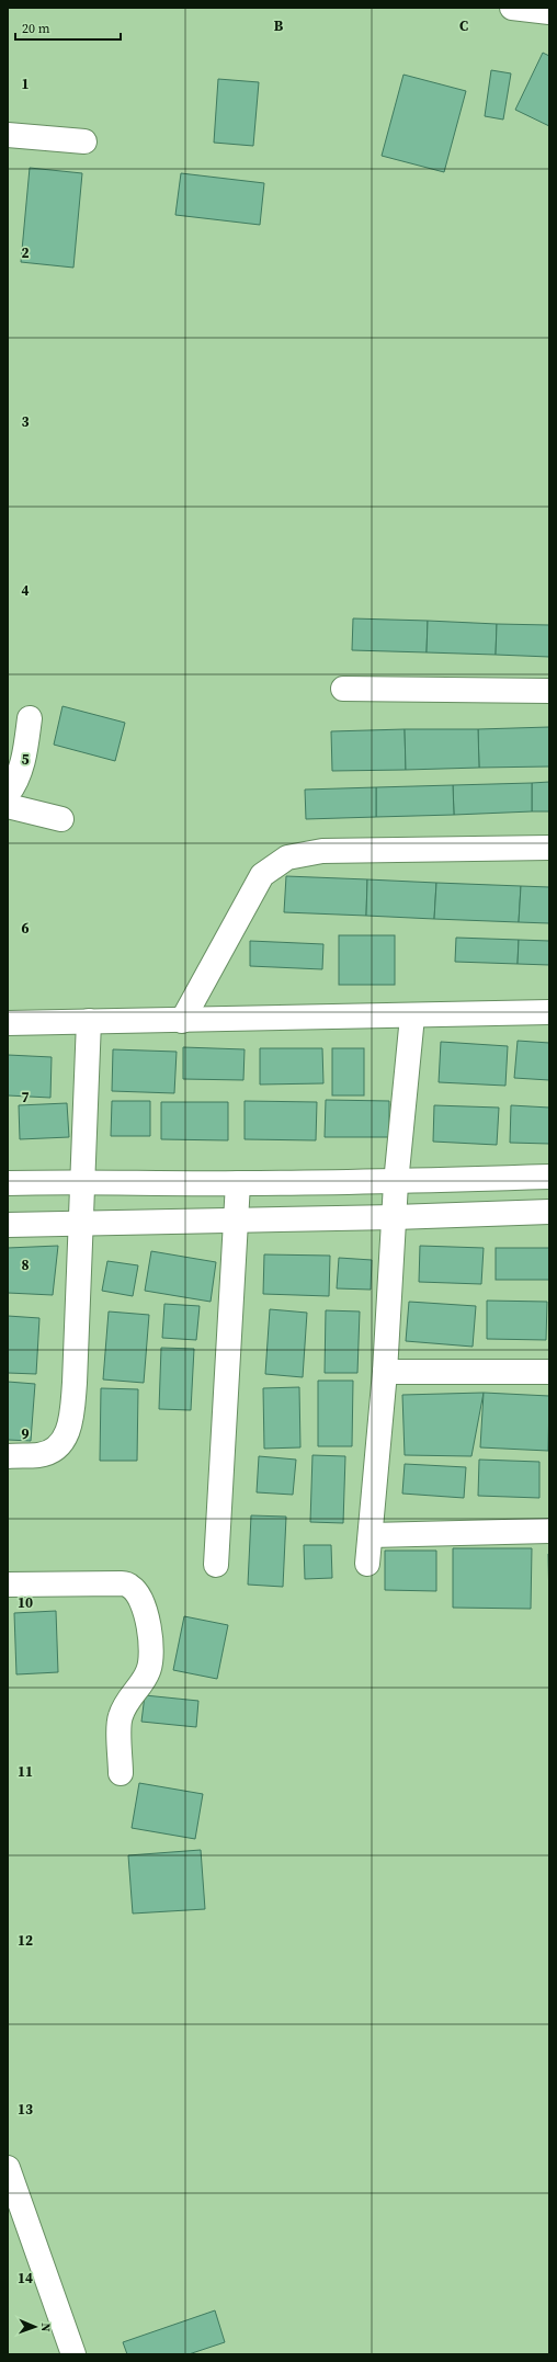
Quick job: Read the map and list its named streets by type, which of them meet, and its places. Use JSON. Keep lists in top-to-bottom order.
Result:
{
  "scale_bar": "20 m",
  "north": "right",
  "grid": {
    "columns": ["B", "C"],
    "rows": [
      "1",
      "2",
      "3",
      "4",
      "5",
      "6",
      "7",
      "8",
      "9",
      "10",
      "11",
      "12",
      "13",
      "14"
    ]
  }
}
